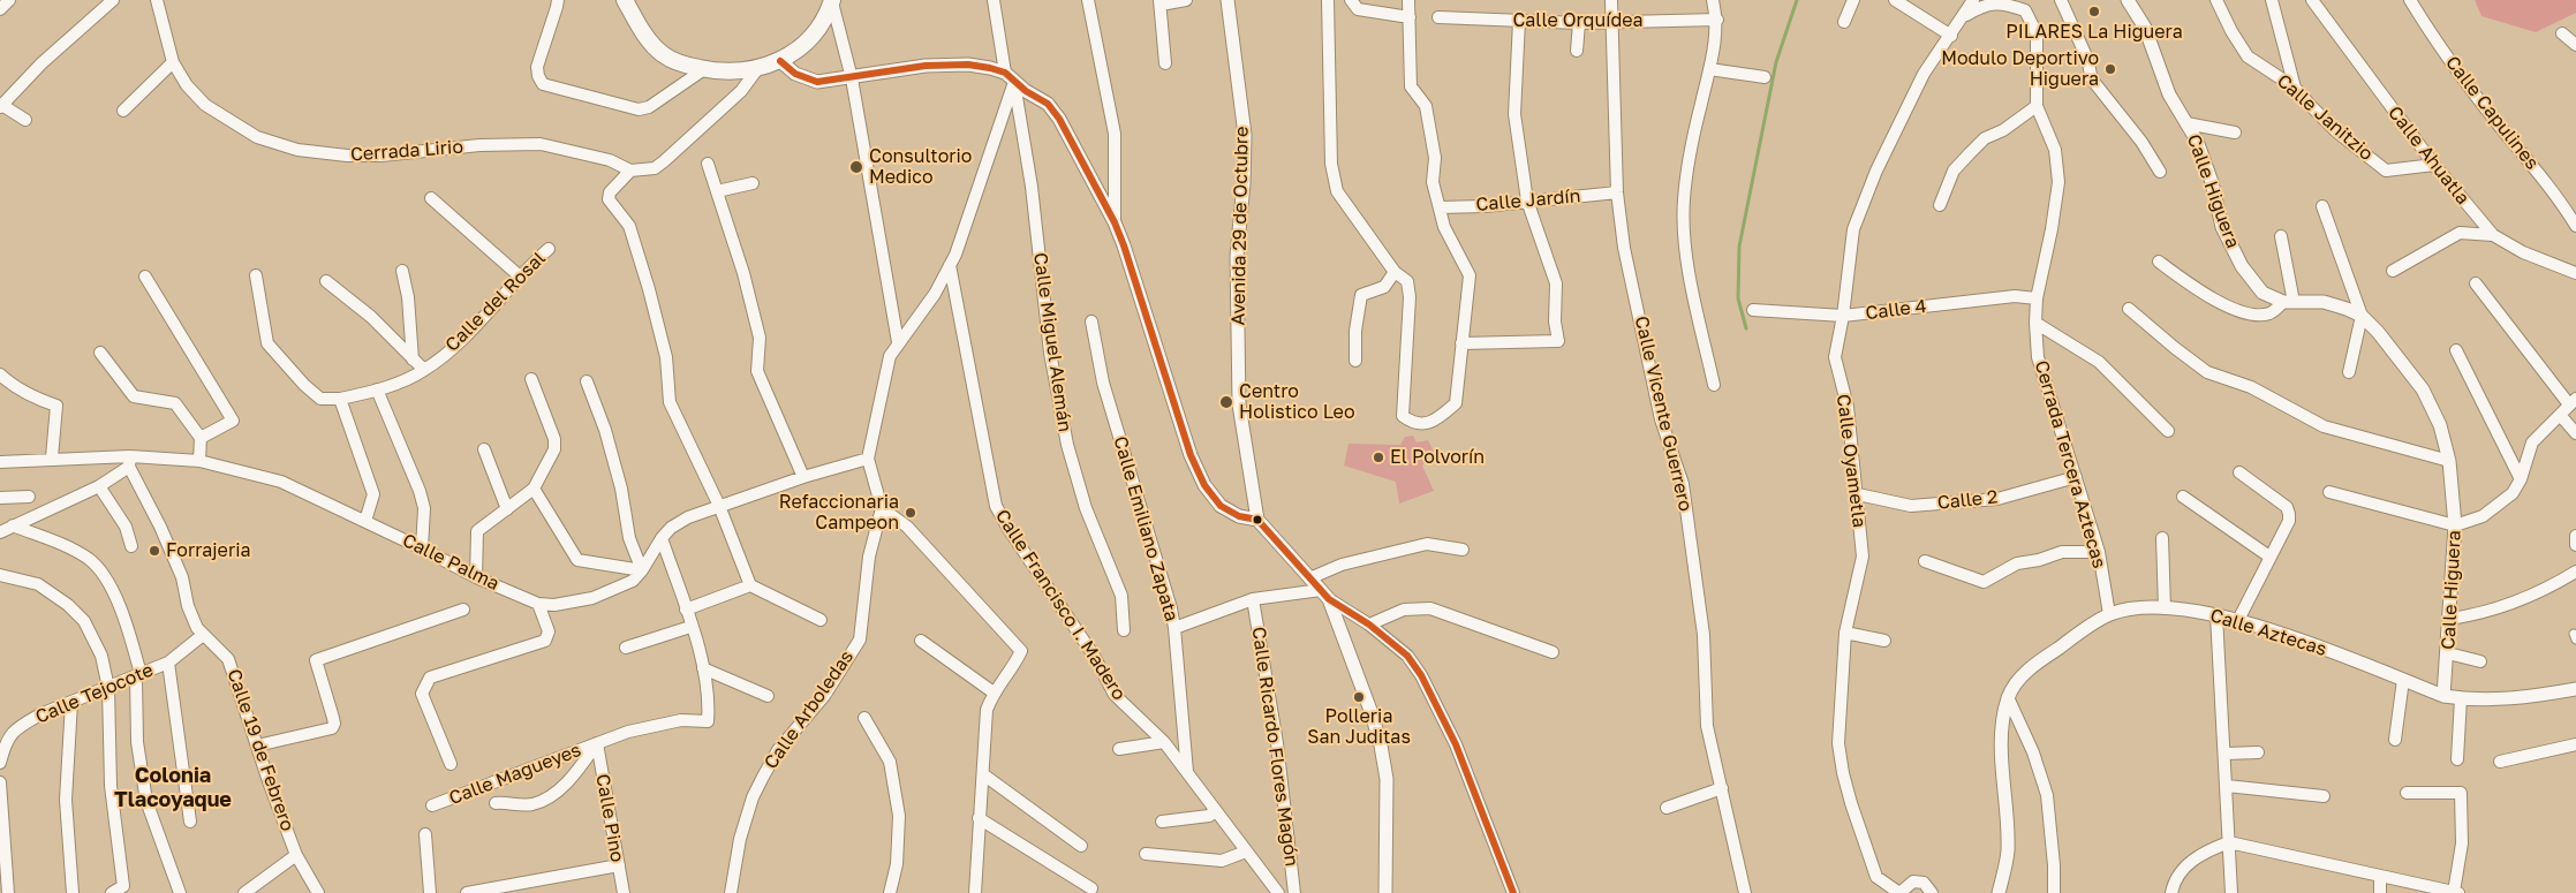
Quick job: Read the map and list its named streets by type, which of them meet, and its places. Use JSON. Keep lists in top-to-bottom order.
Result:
{
  "streets": {
    "street": [
      "Calle Orquídea",
      "Calle Capulines",
      "Calle Janitzio",
      "Cerrada Lirio",
      "Calle Ahuatla",
      "Calle Higuera",
      "Calle Jardín",
      "Avenida 29 de Octubre",
      "Calle del Rosal",
      "Calle 4",
      "Calle Miguel Alemán",
      "Calle Vicente Guerrero",
      "Calle Oyametla",
      "Cerrada Tercera Aztecas",
      "Calle 2",
      "Calle Emiliano Zapata",
      "Calle Palma",
      "Calle Francisco I. Madero",
      "Calle Aztecas",
      "Calle Tejocote",
      "Calle Arboledas",
      "Calle Ricardo Flores Magón",
      "Calle 19 de Febrero",
      "Calle Magueyes",
      "Calle Pino"
    ]
  },
  "crossings": [
    ["Calle Orquídea", "Calle Vicente Guerrero"],
    ["Calle Janitzio", "Calle Ahuatla"],
    ["Calle Higuera", "Calle Aztecas"],
    ["Calle Jardín", "Calle Vicente Guerrero"],
    ["Calle 4", "Calle Oyametla"],
    ["Calle 4", "Cerrada Tercera Aztecas"],
    ["Calle Oyametla", "Cerrada Tercera Aztecas"],
    ["Calle Oyametla", "Calle 2"],
    ["Cerrada Tercera Aztecas", "Calle 2"],
    ["Cerrada Tercera Aztecas", "Calle Aztecas"],
    ["Calle Emiliano Zapata", "Calle Francisco I. Madero"],
    ["Calle Palma", "Calle 19 de Febrero"],
    ["Calle Palma", "Calle Magueyes"],
    ["Calle Tejocote", "Calle 19 de Febrero"],
    ["Calle Magueyes", "Calle Pino"]
  ],
  "districts": ["Colonia Tlacoyaque"],
  "places": [
    "PILARES La Higuera",
    "Modulo Deportivo Higuera",
    "Consultorio Medico",
    "Centro Holistico Leo",
    "El Polvorín",
    "Refaccionaria Campeon",
    "Forrajeria",
    "Polleria San Juditas"
  ]
}
